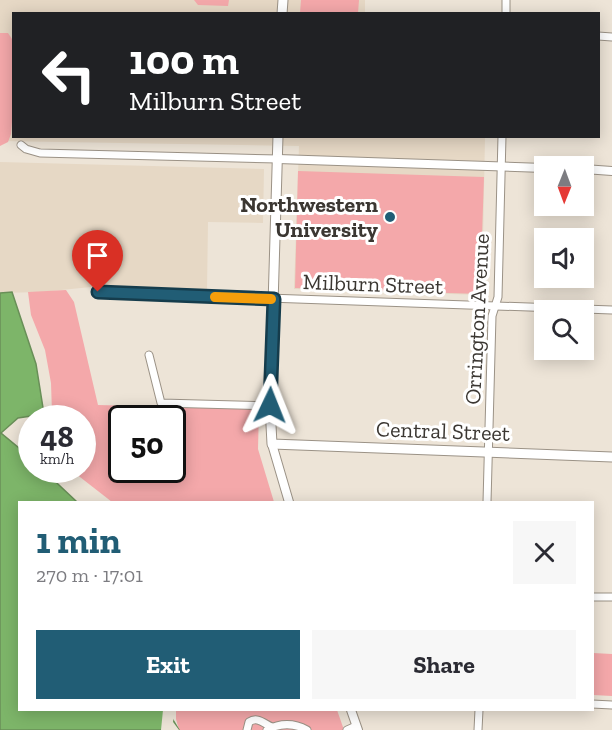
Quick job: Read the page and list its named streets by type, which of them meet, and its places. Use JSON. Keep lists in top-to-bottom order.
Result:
{
  "streets": {
    "main road": ["Central Street"],
    "street": ["Milburn Street", "Orrington Avenue"]
  },
  "crossings": [
    ["Milburn Street", "Orrington Avenue"],
    ["Orrington Avenue", "Central Street"]
  ],
  "places": ["Northwestern University"],
  "north": "bottom",
  "page": {
    "turn": ["100 m", "Milburn Street"],
    "speed": "48 km/h",
    "limit": "50",
    "heading": ["1 min", "270 m · 17:01"],
    "buttons": ["Exit", "Share"]
  }
}
